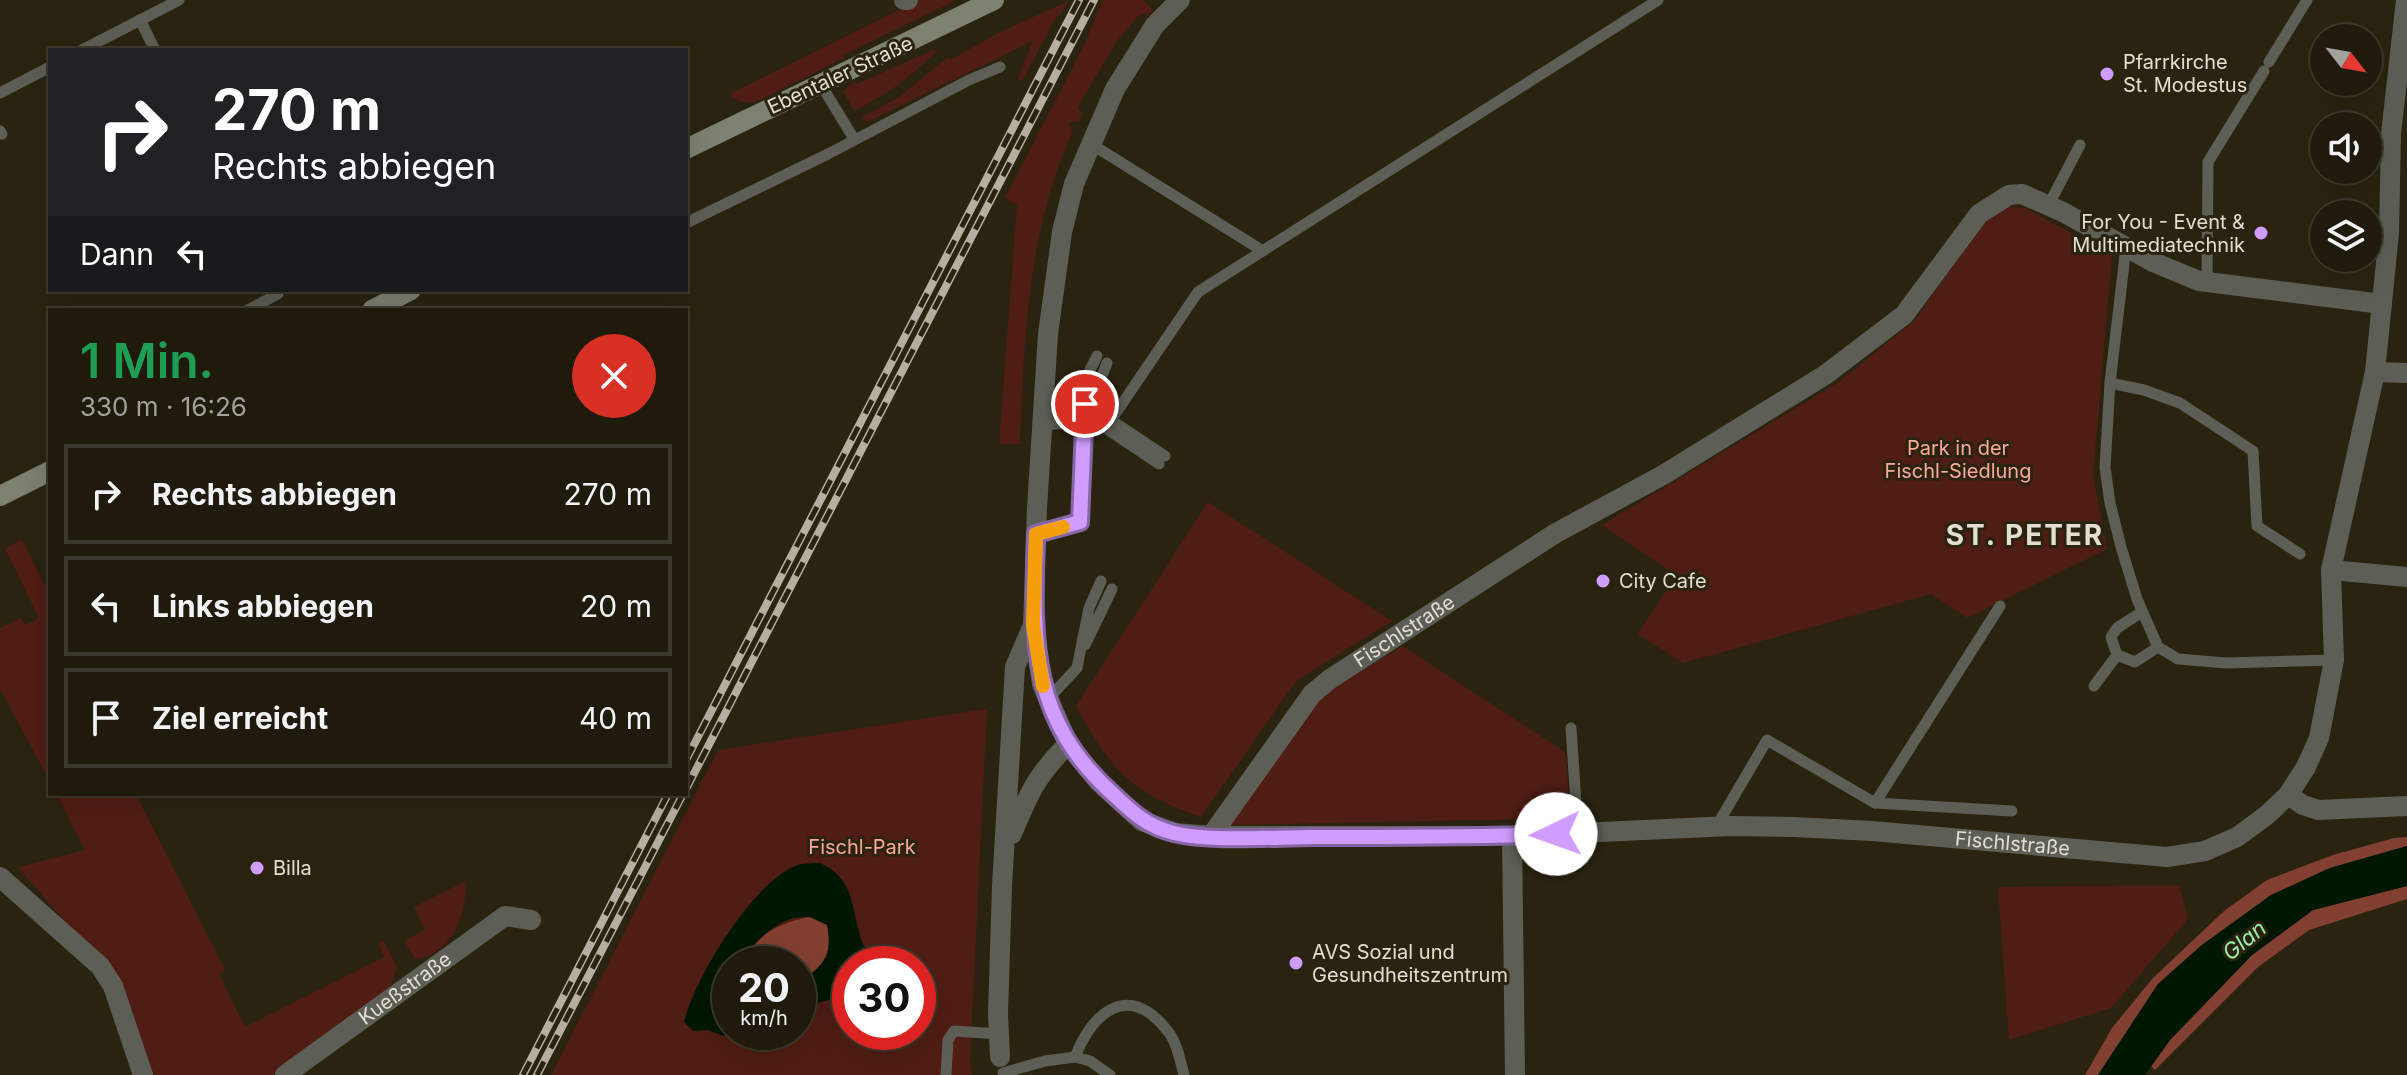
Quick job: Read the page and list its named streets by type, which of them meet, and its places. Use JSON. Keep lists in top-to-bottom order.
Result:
{
  "streets": {
    "main road": ["Ebentaler Straße"],
    "street": ["Fischlstraße", "Kueßstraße"]
  },
  "districts": ["ST. PETER"],
  "water": ["Glan"],
  "parks": ["Park in der Fischl-Siedlung", "Fischl-Park"],
  "places": [
    "Pfarrkirche St. Modestus",
    "For You - Event & Multimediatechnik",
    "City Cafe",
    "Billa",
    "AVS Sozial und Gesundheitszentrum"
  ],
  "north": "bottom right",
  "page": {
    "turn": ["270 m", "Rechts abbiegen"],
    "then": "Dann",
    "heading": ["1 Min.", "330 m · 16:26"],
    "list": [
      {
        "name": "Rechts abbiegen",
        "value": "270 m"
      },
      {
        "name": "Links abbiegen",
        "value": "20 m"
      },
      {
        "name": "Ziel erreicht",
        "value": "40 m"
      }
    ],
    "speed": "20 km/h",
    "limit": "30"
  }
}
